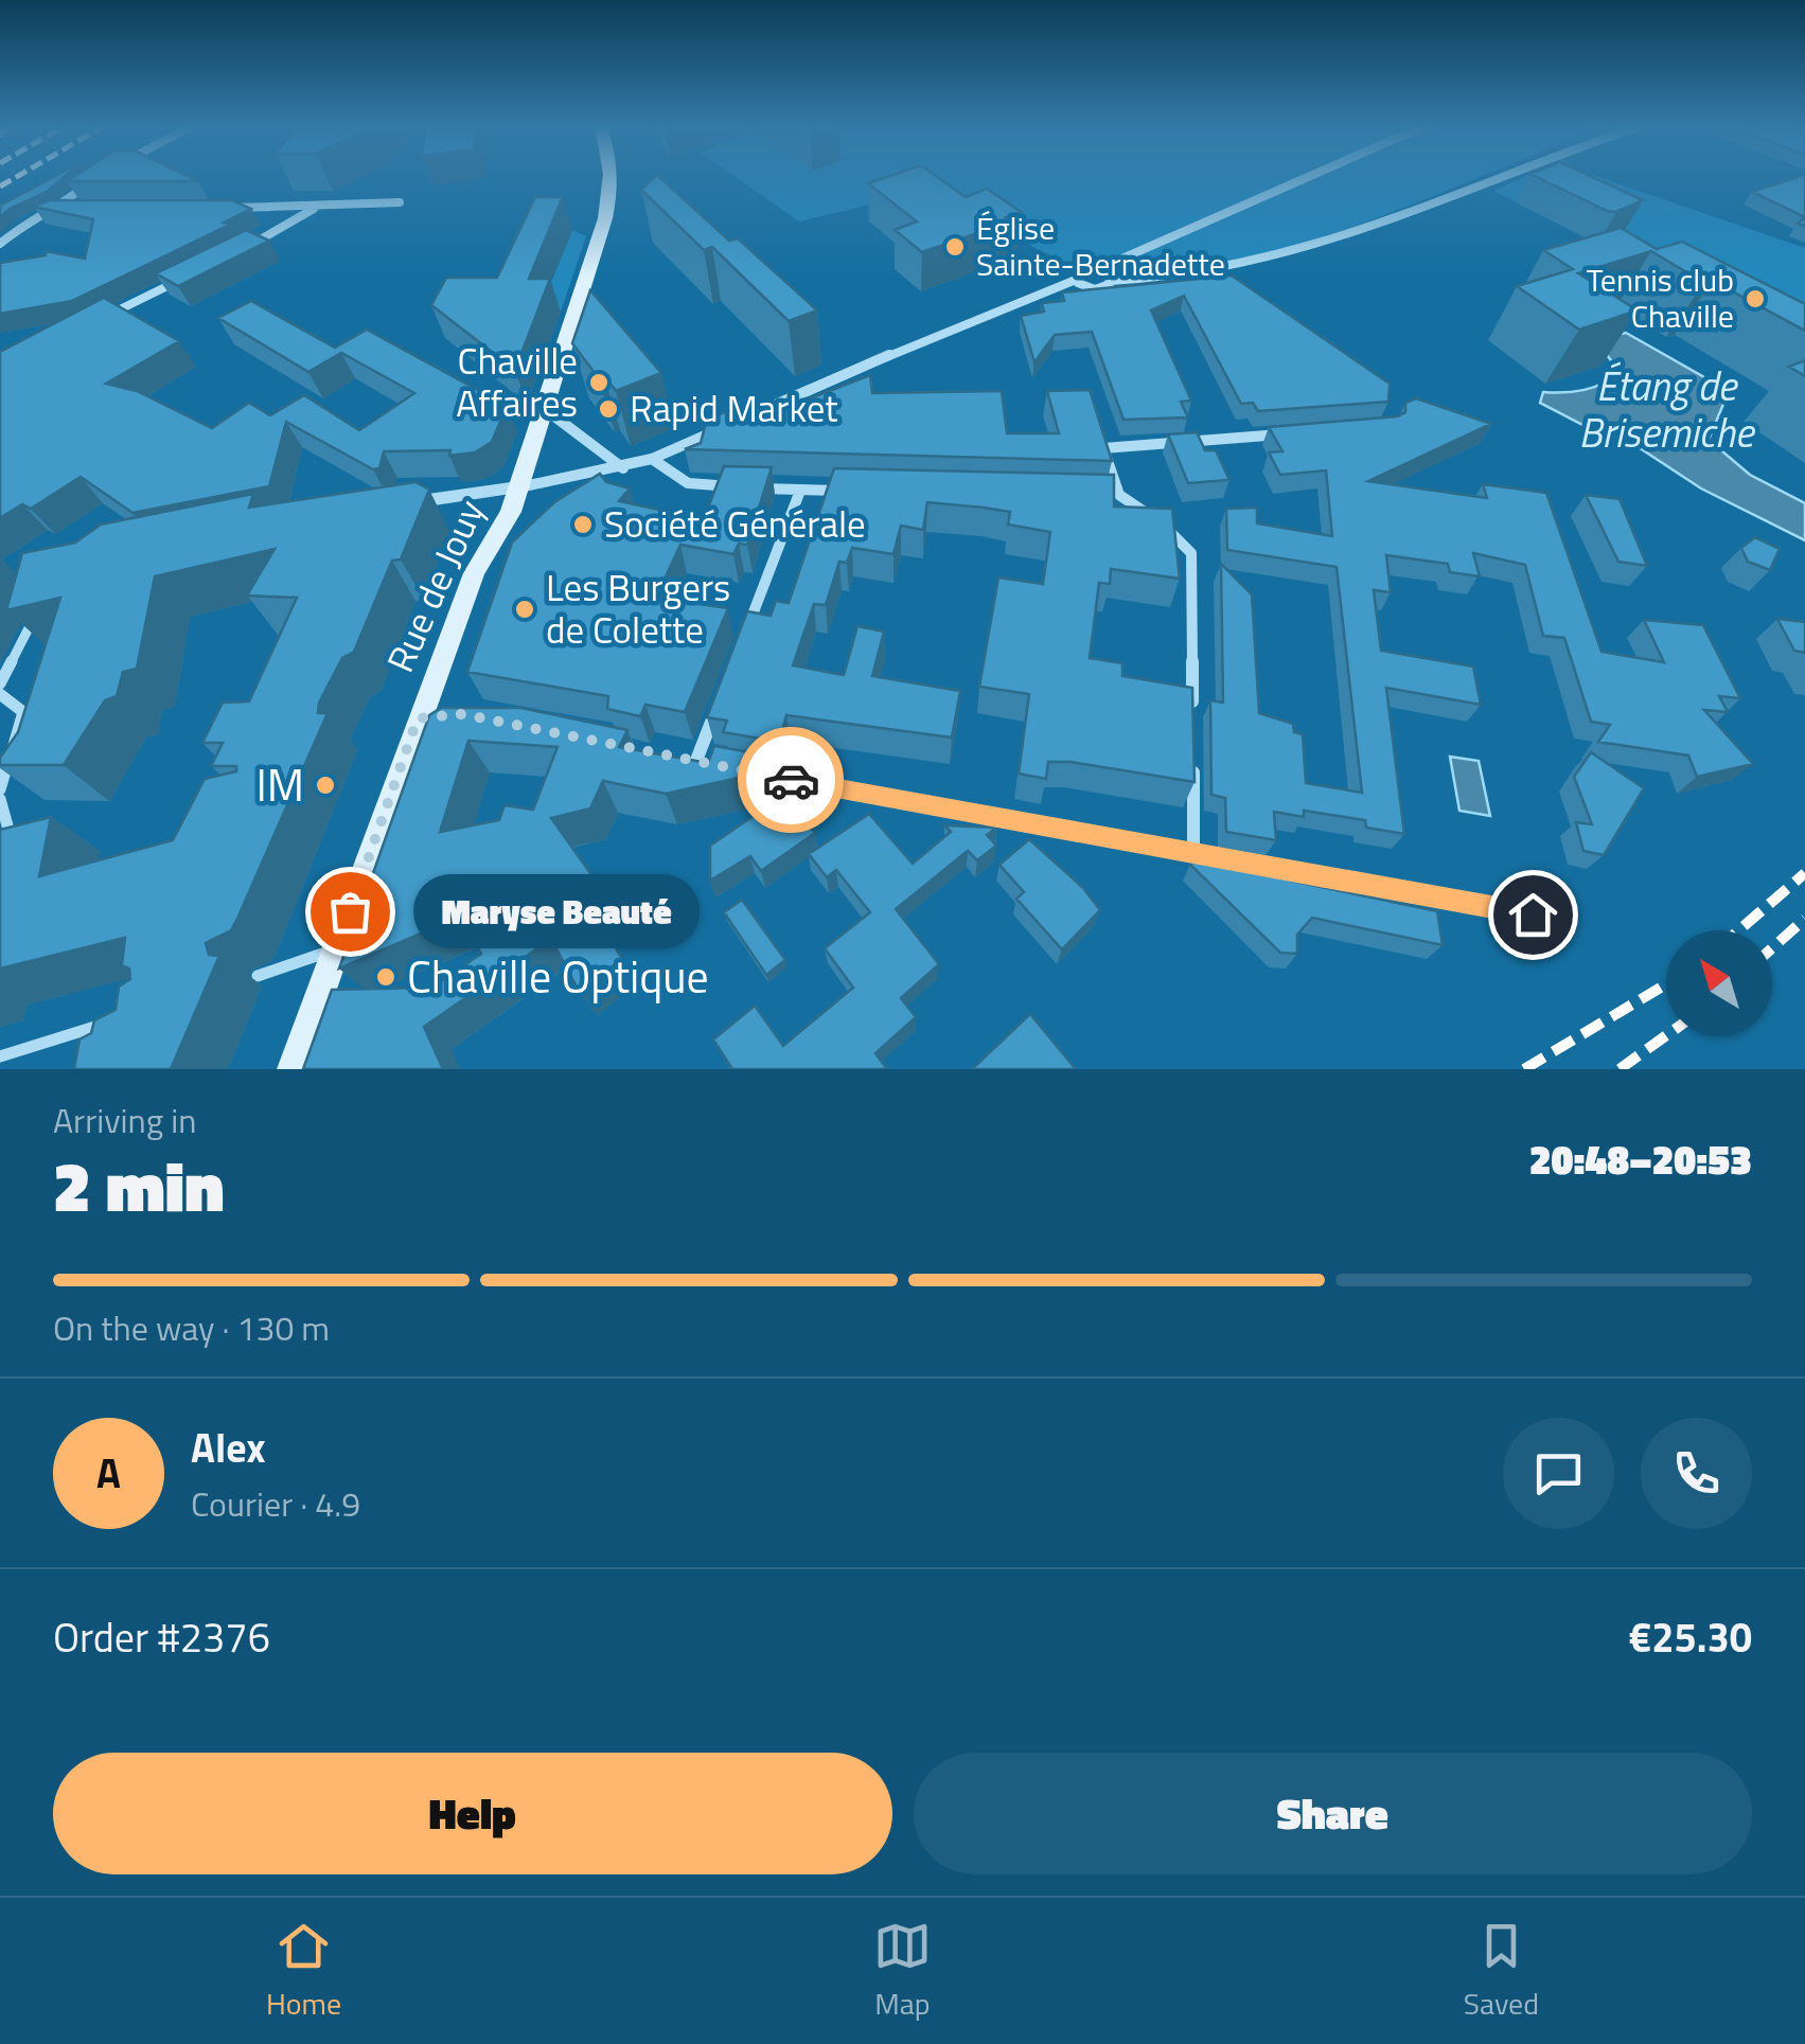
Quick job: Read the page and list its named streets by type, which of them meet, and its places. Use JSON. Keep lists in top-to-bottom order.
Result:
{
  "streets": {
    "main road": ["Rue de Jouy"]
  },
  "water": ["Étang de Brisemiche"],
  "places": [
    "Église Sainte-Bernadette",
    "Tennis club Chaville",
    "Chaville Affaires",
    "Rapid Market",
    "Société Générale",
    "Les Burgers de Colette",
    "IM",
    "Maryse Beauté",
    "Chaville Optique"
  ],
  "north": "top left",
  "page": {
    "bubble": "Maryse Beauté",
    "heading": ["2 min", "Arriving in", "20:48–20:53"],
    "panel": [
      "Alex",
      "Courier · 4.9",
      "Order #2376",
      "€25.30"
    ],
    "bar": "On the way · 130 m",
    "round": "A",
    "buttons": ["Help", "Share"],
    "tabs": ["Home", "Map", "Saved"]
  }
}
